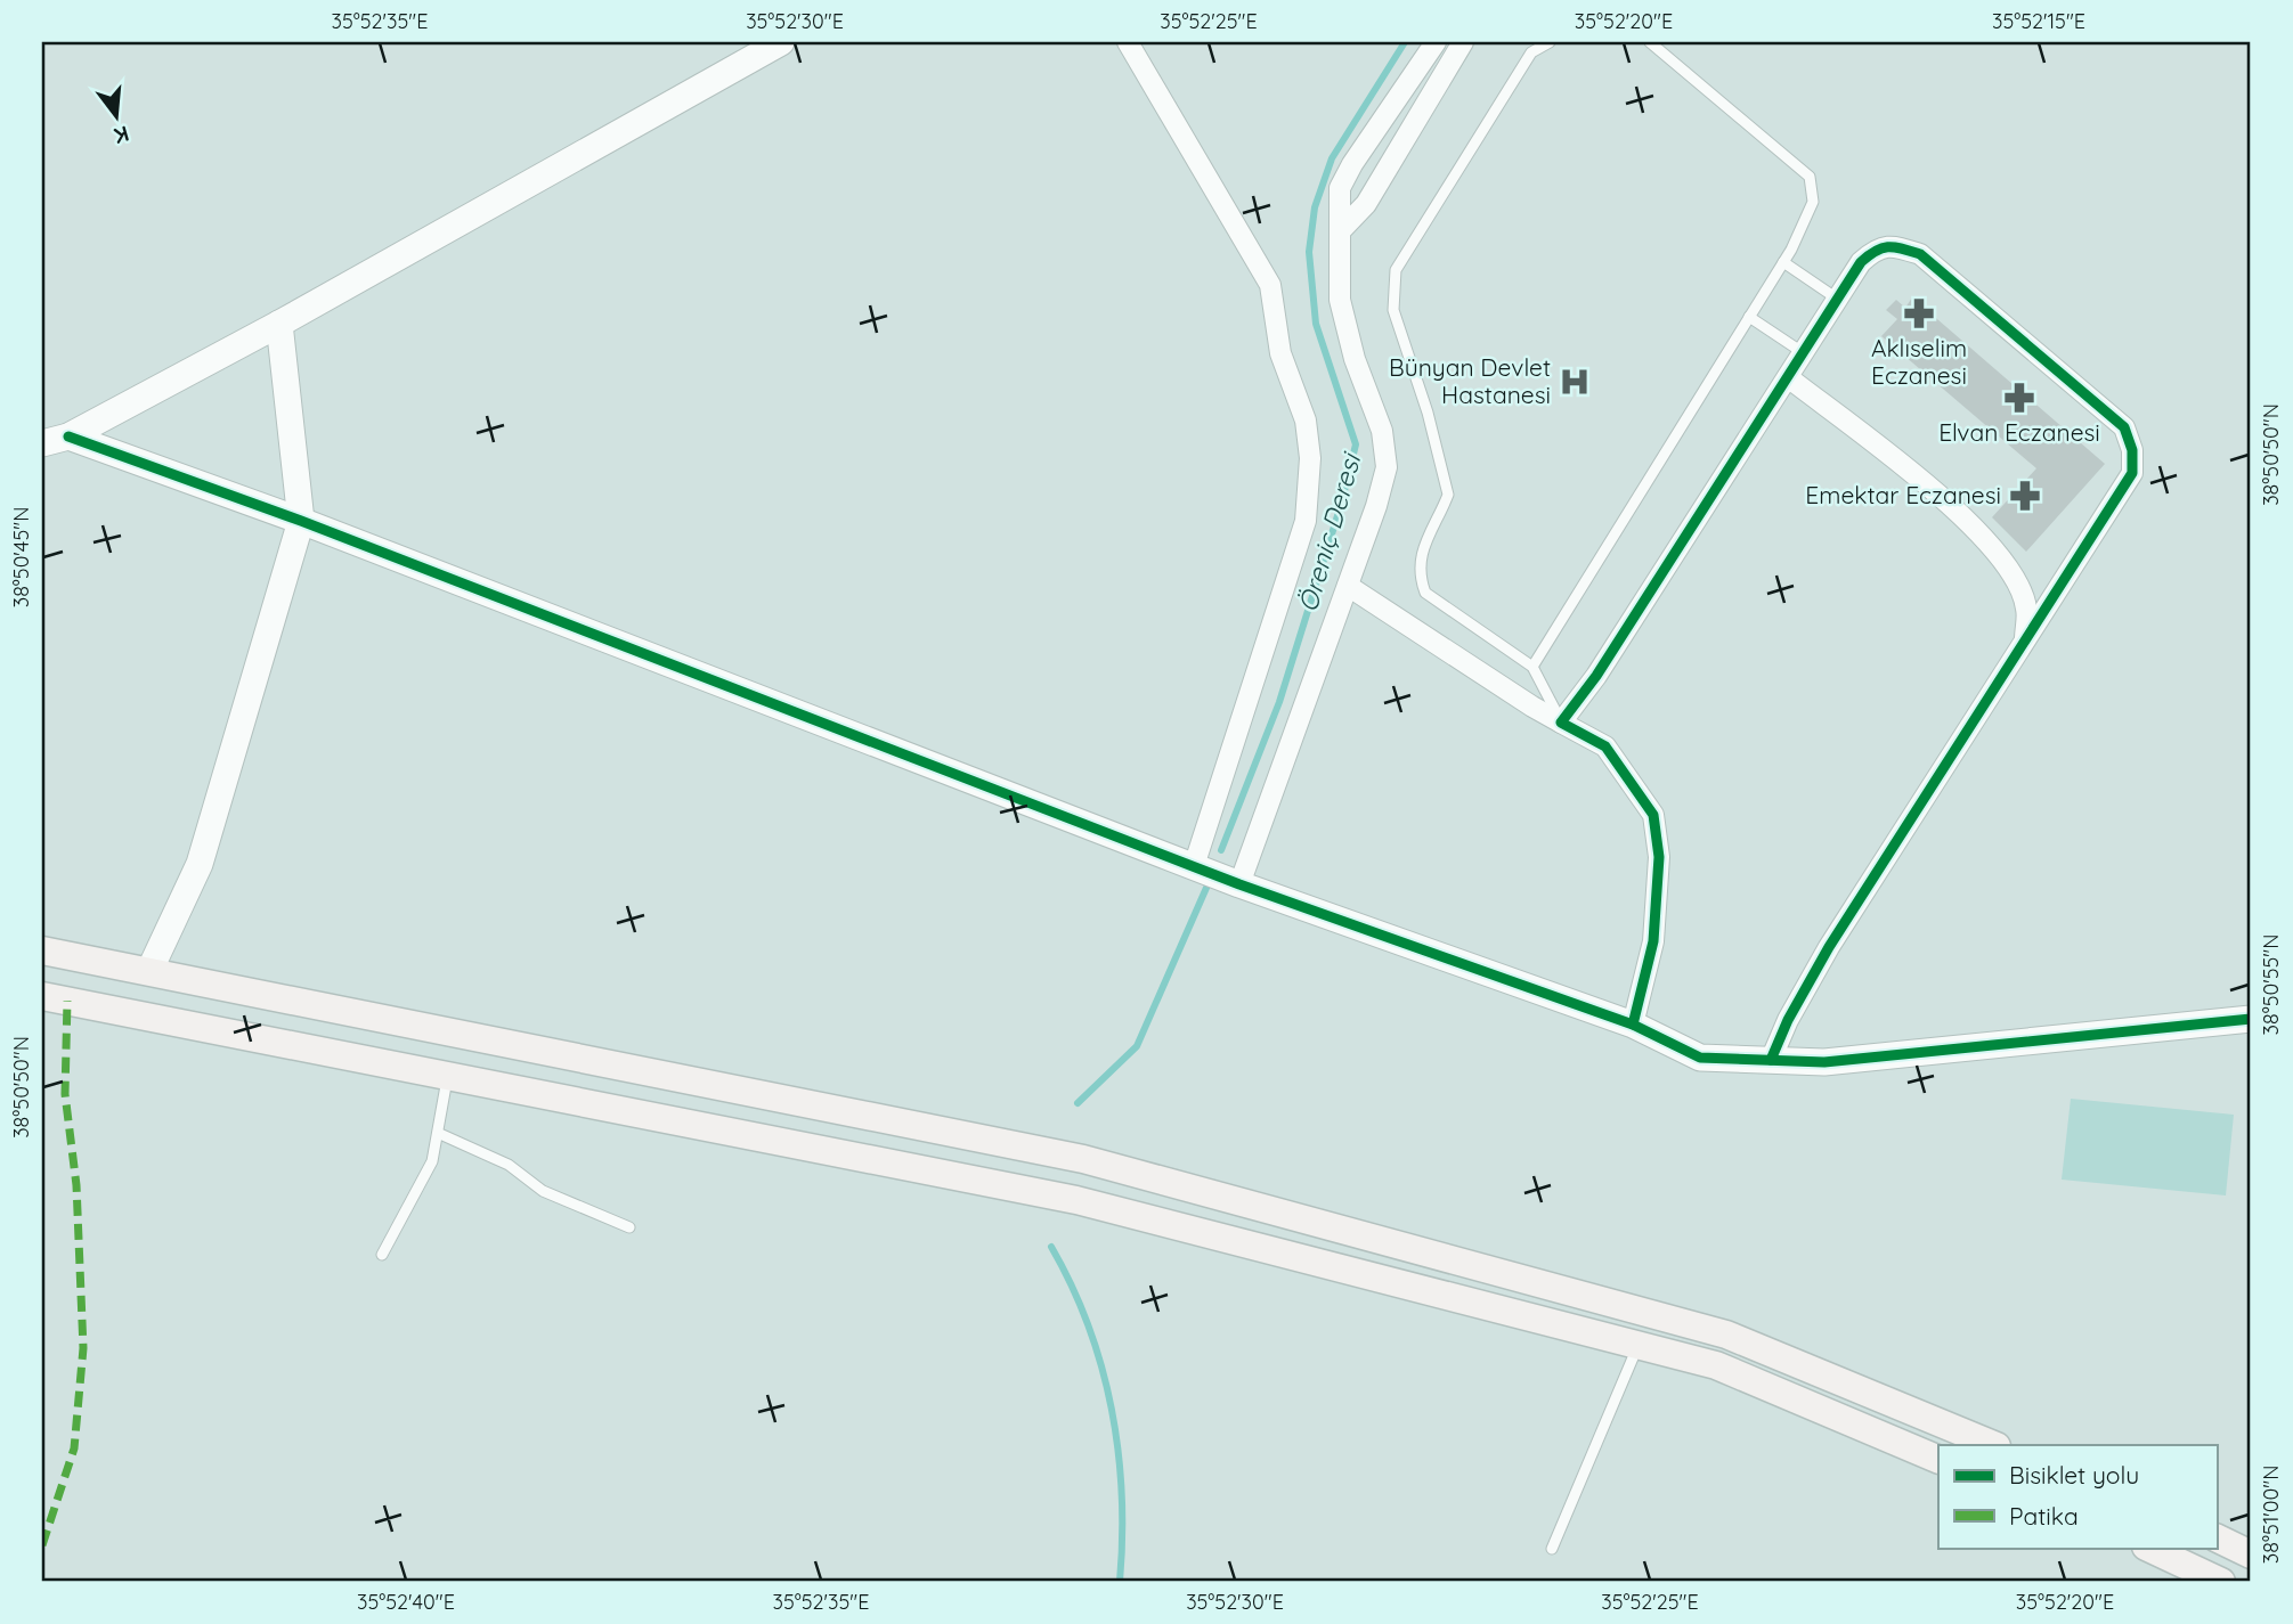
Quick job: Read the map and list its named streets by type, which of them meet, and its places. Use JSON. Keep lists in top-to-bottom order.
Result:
{
  "water": ["Öreniç Deresi"],
  "places": {
    "pharmacy": ["Aklıselim Eczanesi", "Elvan Eczanesi", "Emektar Eczanesi"],
    "hospital": ["Bünyan Devlet Hastanesi"]
  },
  "legend": ["Bisiklet yolu", "Patika"],
  "north": "bottom",
  "coordinates": [
    "35°52'35\"E",
    "35°52'30\"E",
    "35°52'25\"E",
    "35°52'20\"E",
    "35°52'15\"E",
    "38°50'50\"N",
    "38°50'45\"N",
    "38°50'55\"N",
    "38°51'00\"N",
    "35°52'40\"E"
  ]
}
